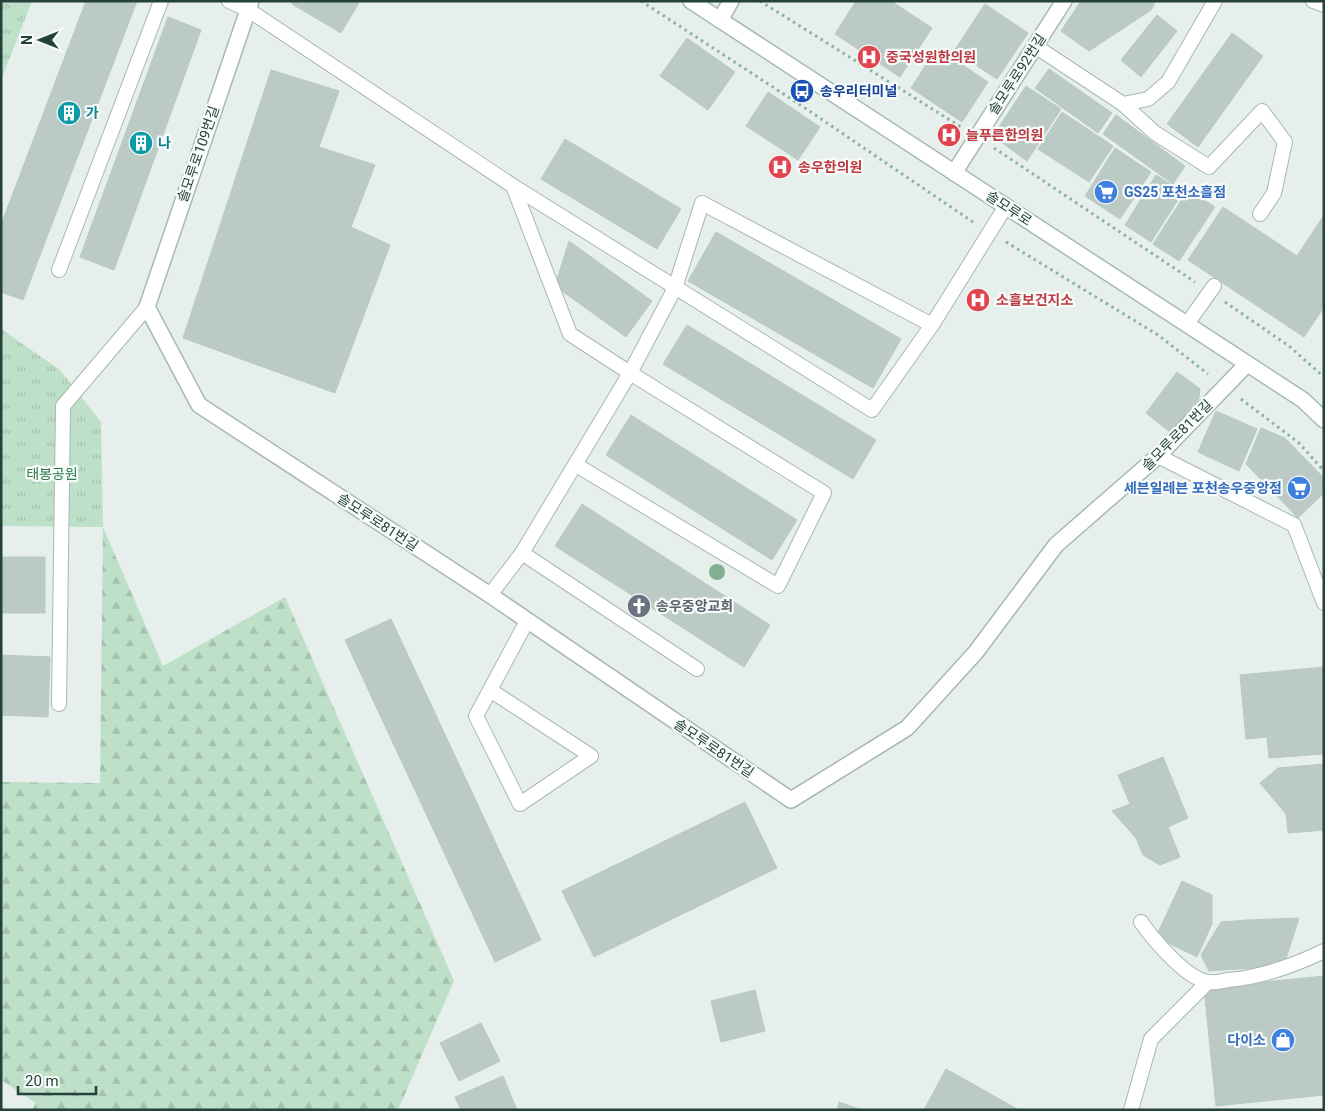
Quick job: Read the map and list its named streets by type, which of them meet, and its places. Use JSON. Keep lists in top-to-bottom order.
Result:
{
  "streets": {
    "street": [
      "솔모루로92번길",
      "솔모루로109번길",
      "솔모루로",
      "솔모루로81번길"
    ]
  },
  "crossings": [
    ["솔모루로92번길", "솔모루로"],
    ["솔모루로109번길", "솔모루로81번길"],
    ["솔모루로", "솔모루로81번길"]
  ],
  "parks": ["태봉공원"],
  "places": {
    "hospital": [
      "중국성원한의원",
      "늘푸른한의원",
      "송우한의원",
      "소흘보건지소"
    ],
    "bus stop": ["송우리터미널"],
    "building": ["가", "나"],
    "supermarket": ["GS25 포천소흘점", "세븐일레븐 포천송우중앙점"],
    "church": ["송우중앙교회"],
    "shop": ["다이소"]
  },
  "scale_bar": "20 m",
  "north": "left"
}
